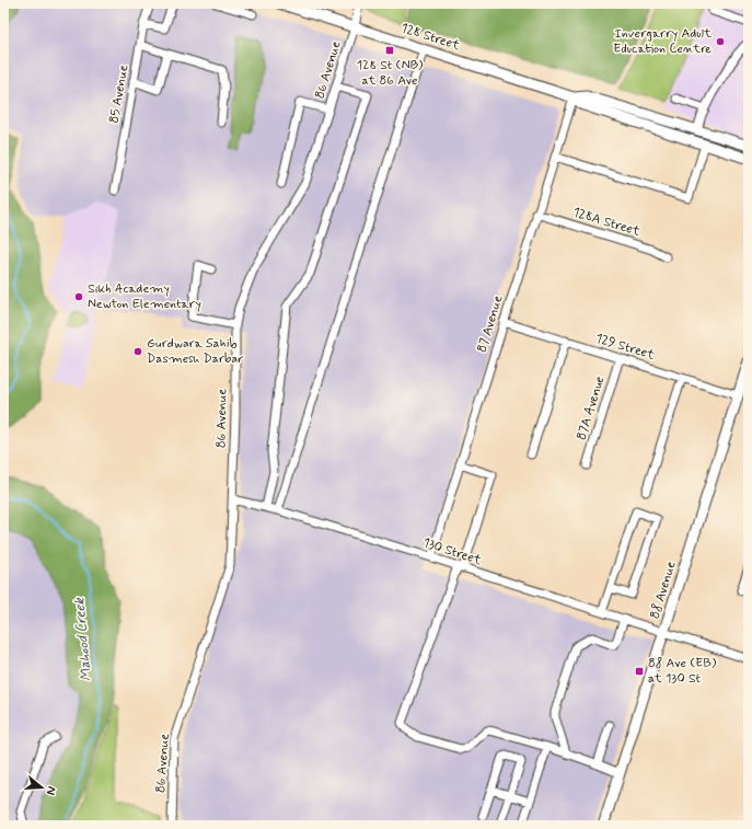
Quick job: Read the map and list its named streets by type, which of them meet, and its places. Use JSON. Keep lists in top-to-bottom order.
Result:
{
  "streets": {
    "main road": ["128 Street", "88 Avenue"],
    "street": [
      "86 Avenue",
      "85 Avenue",
      "128A Street",
      "87 Avenue",
      "129 Street",
      "87A Avenue",
      "130 Street"
    ]
  },
  "crossings": [
    ["128 Street", "86 Avenue"],
    ["128 Street", "87 Avenue"],
    ["86 Avenue", "130 Street"],
    ["128A Street", "87 Avenue"],
    ["87 Avenue", "129 Street"],
    ["87 Avenue", "130 Street"],
    ["129 Street", "87A Avenue"],
    ["129 Street", "88 Avenue"],
    ["130 Street", "88 Avenue"]
  ],
  "water": ["Mahood Creek"],
  "places": {
    "other": ["Invergarry Adult Education Centre", "Sikh Academy Newton Elementary", "Gurdwara Sahib Dasmesh Darbar"],
    "transit": ["128 St (NB) at 86 Ave", "88 Ave (EB) at 130 St"]
  },
  "north": "right"
}
